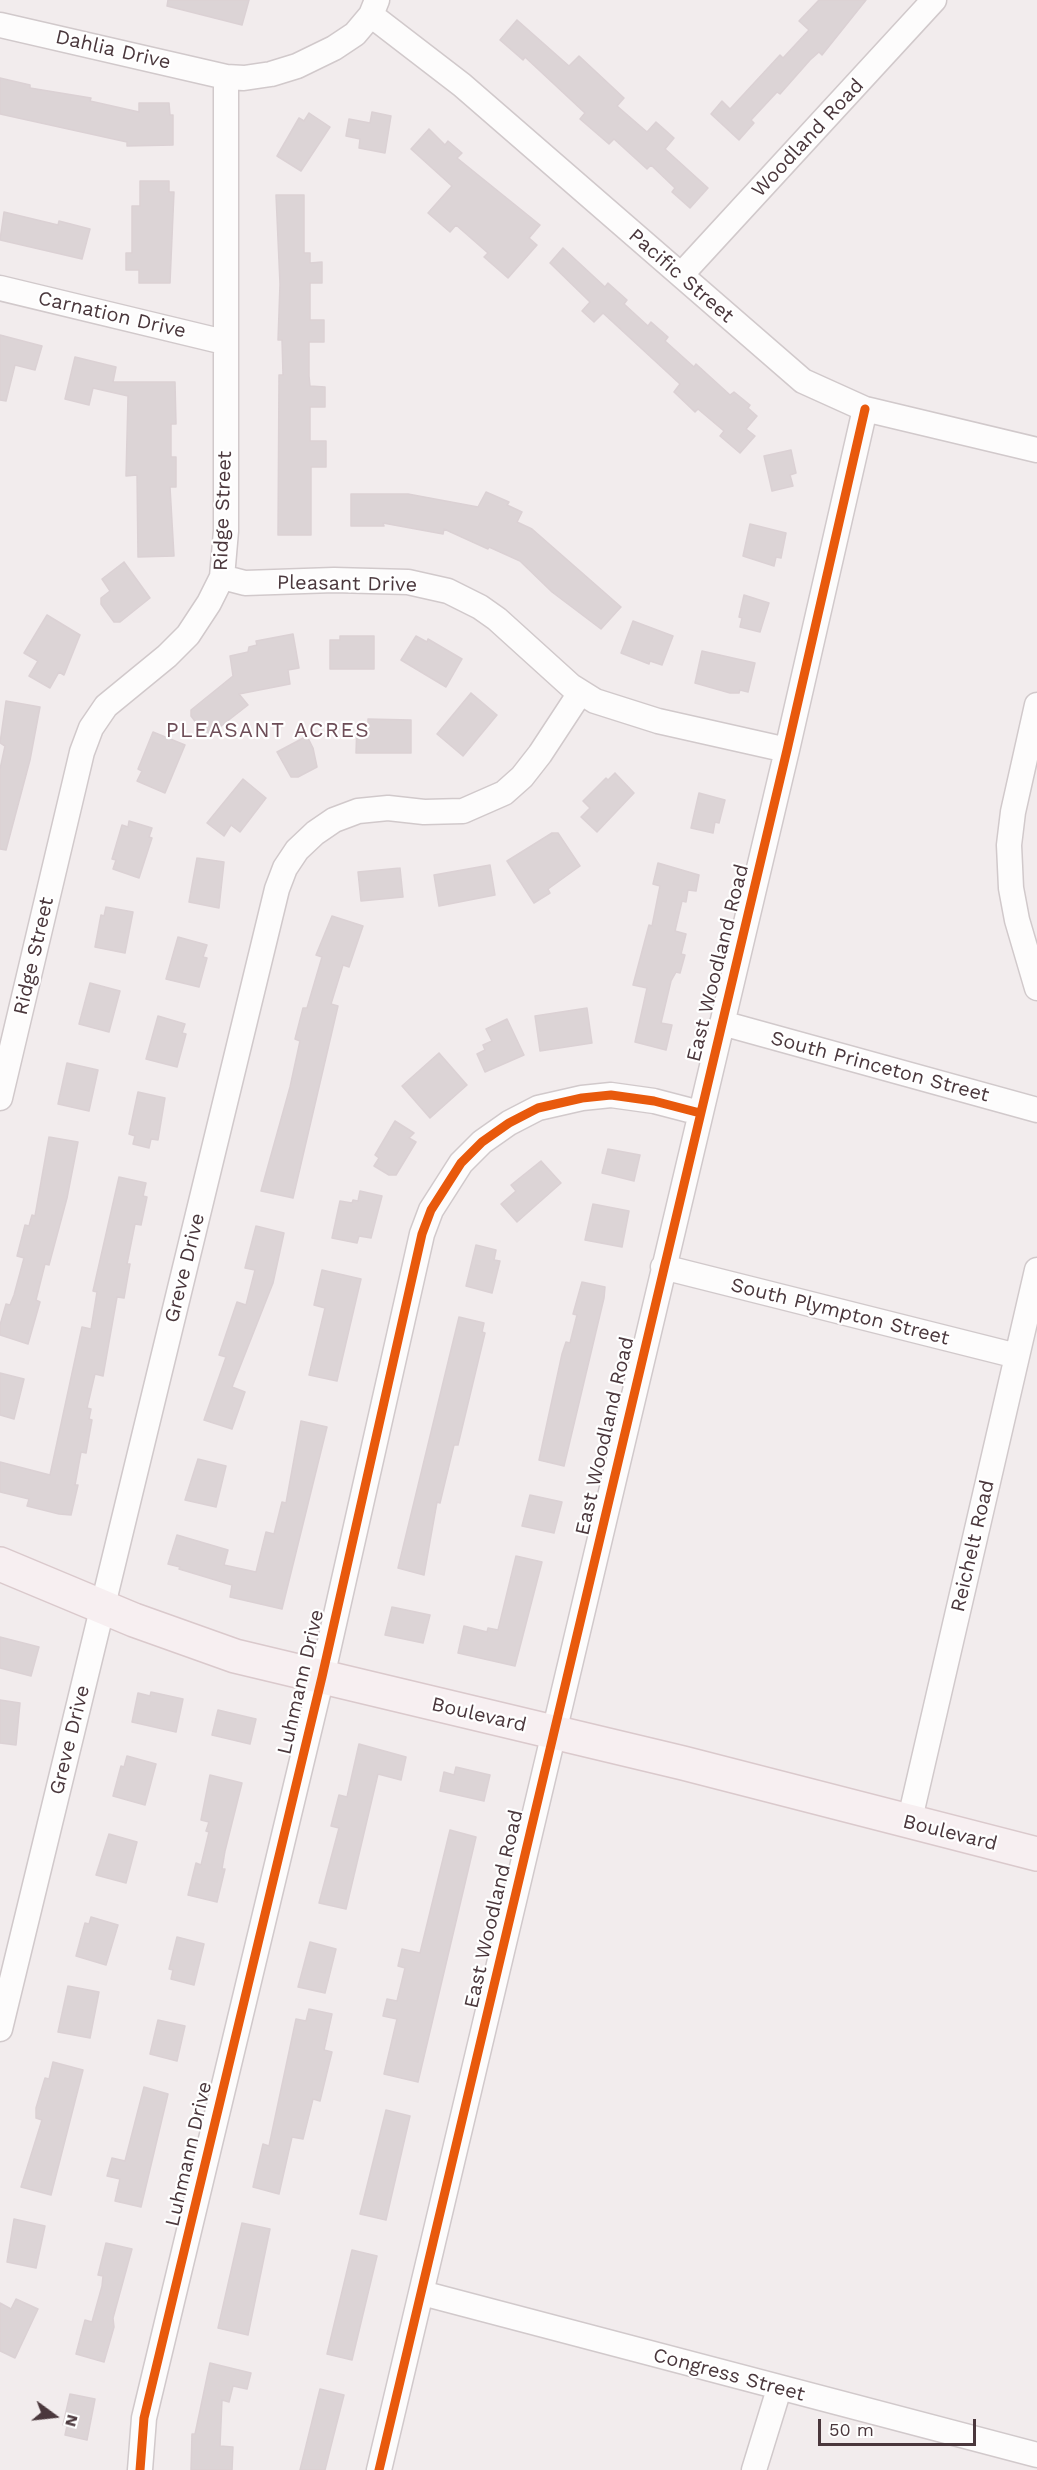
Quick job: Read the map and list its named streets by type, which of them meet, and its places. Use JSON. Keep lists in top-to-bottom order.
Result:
{
  "streets": {
    "street": [
      "Dahlia Drive",
      "Woodland Road",
      "Pacific Street",
      "Carnation Drive",
      "Ridge Street",
      "Pleasant Drive",
      "East Woodland Road",
      "South Princeton Street",
      "Greve Drive",
      "South Plympton Street",
      "Reichelt Road",
      "Luhmann Drive",
      "Boulevard",
      "Congress Street"
    ]
  },
  "crossings": [
    ["Dahlia Drive", "Ridge Street"],
    ["Woodland Road", "Pacific Street"],
    ["Pacific Street", "East Woodland Road"],
    ["Carnation Drive", "Ridge Street"],
    ["Ridge Street", "Pleasant Drive"],
    ["Pleasant Drive", "East Woodland Road"],
    ["Pleasant Drive", "Greve Drive"],
    ["East Woodland Road", "South Princeton Street"],
    ["East Woodland Road", "South Plympton Street"],
    ["East Woodland Road", "Luhmann Drive"],
    ["East Woodland Road", "Boulevard"],
    ["East Woodland Road", "Congress Street"],
    ["Greve Drive", "Boulevard"],
    ["South Plympton Street", "Reichelt Road"],
    ["Reichelt Road", "Boulevard"],
    ["Luhmann Drive", "Boulevard"]
  ],
  "districts": ["PLEASANT ACRES"],
  "scale_bar": "50 m",
  "north": "right"
}
